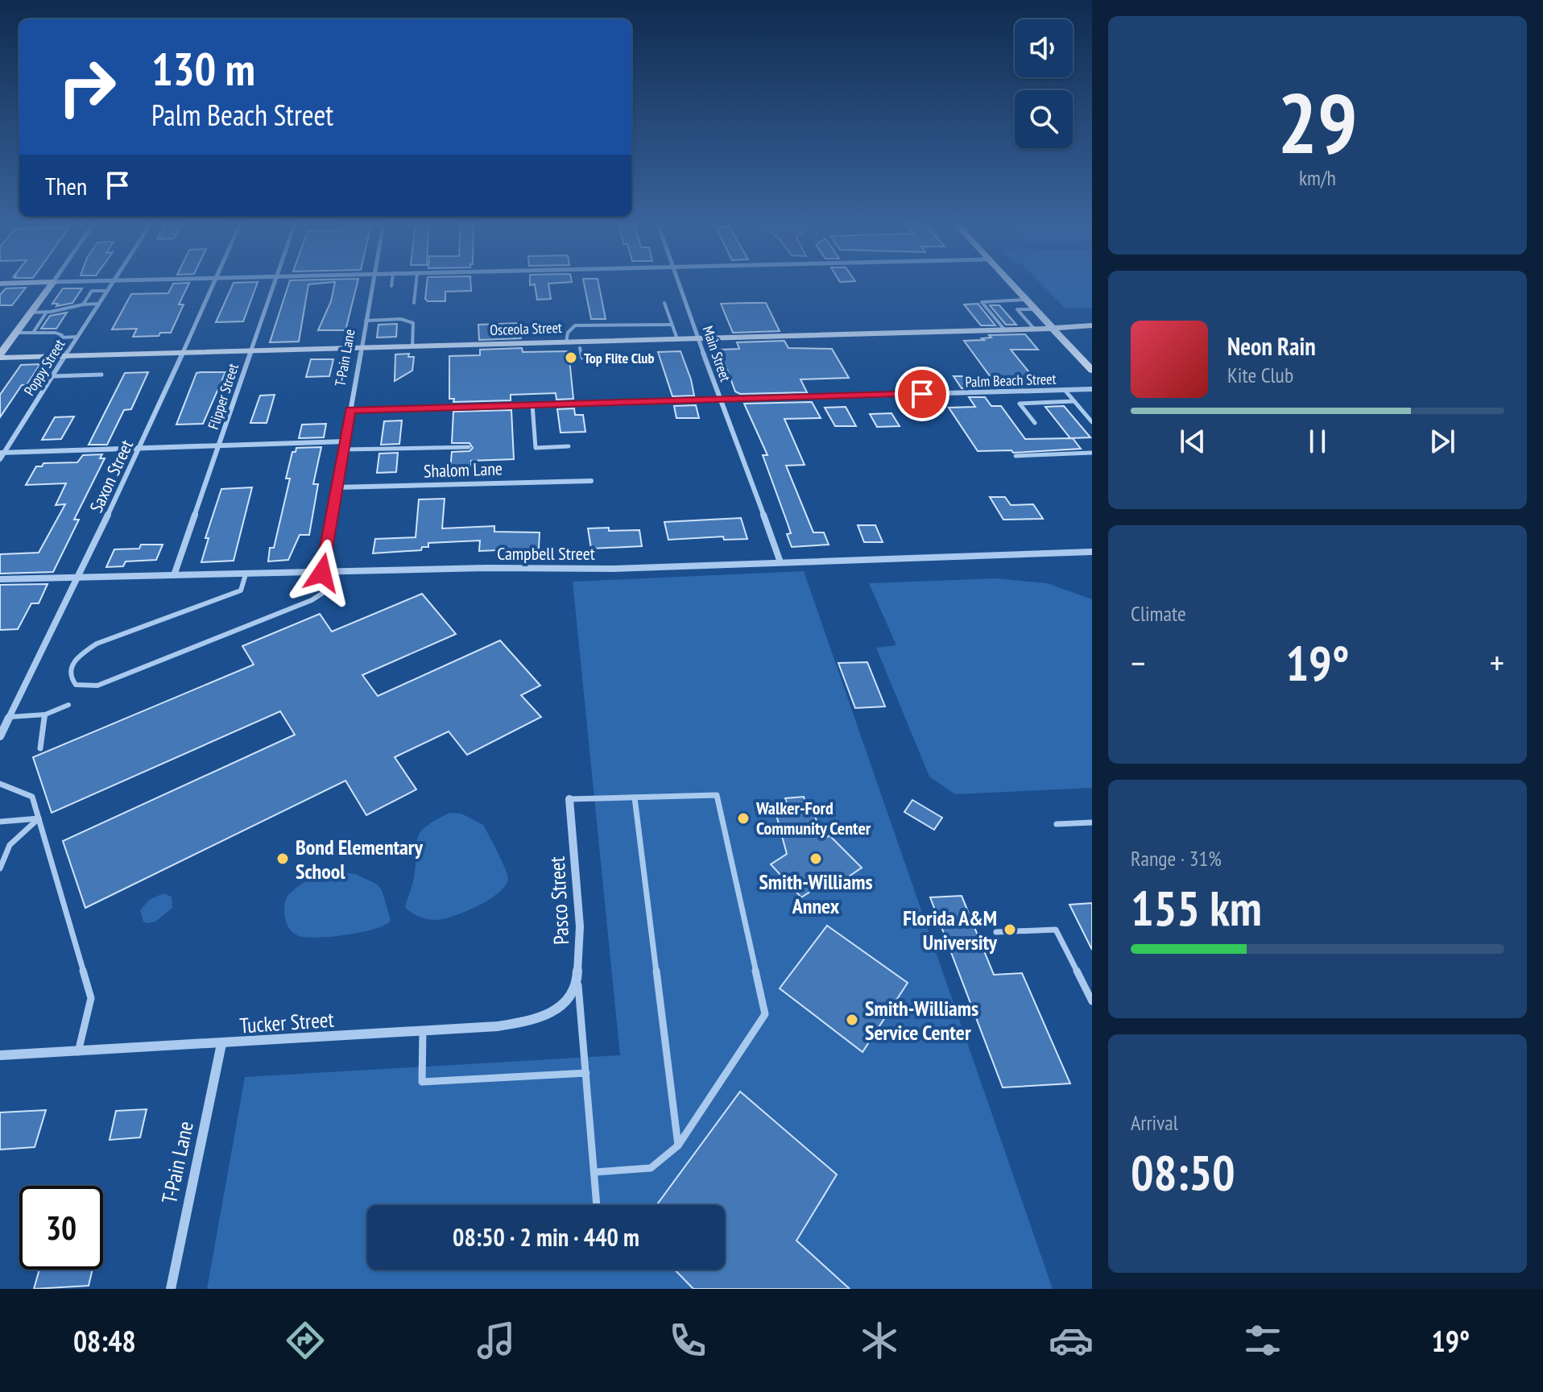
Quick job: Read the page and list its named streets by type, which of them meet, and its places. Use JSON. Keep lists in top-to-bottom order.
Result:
{
  "streets": {
    "street": [
      "Osceola Street",
      "Main Street",
      "T-Pain Lane",
      "Poppy Street",
      "Palm Beach Street",
      "Flipper Street",
      "Shalom Lane",
      "Saxon Street",
      "Campbell Street",
      "Pasco Street",
      "Tucker Street"
    ]
  },
  "crossings": [
    ["Osceola Street", "Main Street"],
    ["Osceola Street", "T-Pain Lane"],
    ["Osceola Street", "Poppy Street"],
    ["Osceola Street", "Flipper Street"],
    ["Osceola Street", "Saxon Street"],
    ["Main Street", "Palm Beach Street"],
    ["Main Street", "Campbell Street"],
    ["T-Pain Lane", "Palm Beach Street"],
    ["T-Pain Lane", "Shalom Lane"],
    ["T-Pain Lane", "Campbell Street"],
    ["T-Pain Lane", "Tucker Street"],
    ["Flipper Street", "Campbell Street"],
    ["Saxon Street", "Campbell Street"],
    ["Pasco Street", "Tucker Street"]
  ],
  "places": [
    "Top Flite Club",
    "Walker-Ford Community Center",
    "Bond Elementary School",
    "Smith-Williams Annex",
    "Florida A&M University",
    "Smith-Williams Service Center"
  ],
  "page": {
    "tile": [
      ["29", "km/h"],
      "Climate",
      ["Range · 31%", "155 km"],
      ["Arrival", "08:50"]
    ],
    "turn": ["130 m", "Palm Beach Street"],
    "then": "Then",
    "song": ["Neon Rain", "Kite Club"],
    "heat": ["−", "19°", "+"],
    "limit": "30",
    "trip": "08:50 · 2 min · 440 m",
    "tabs": ["08:48", "19°"]
  }
}
